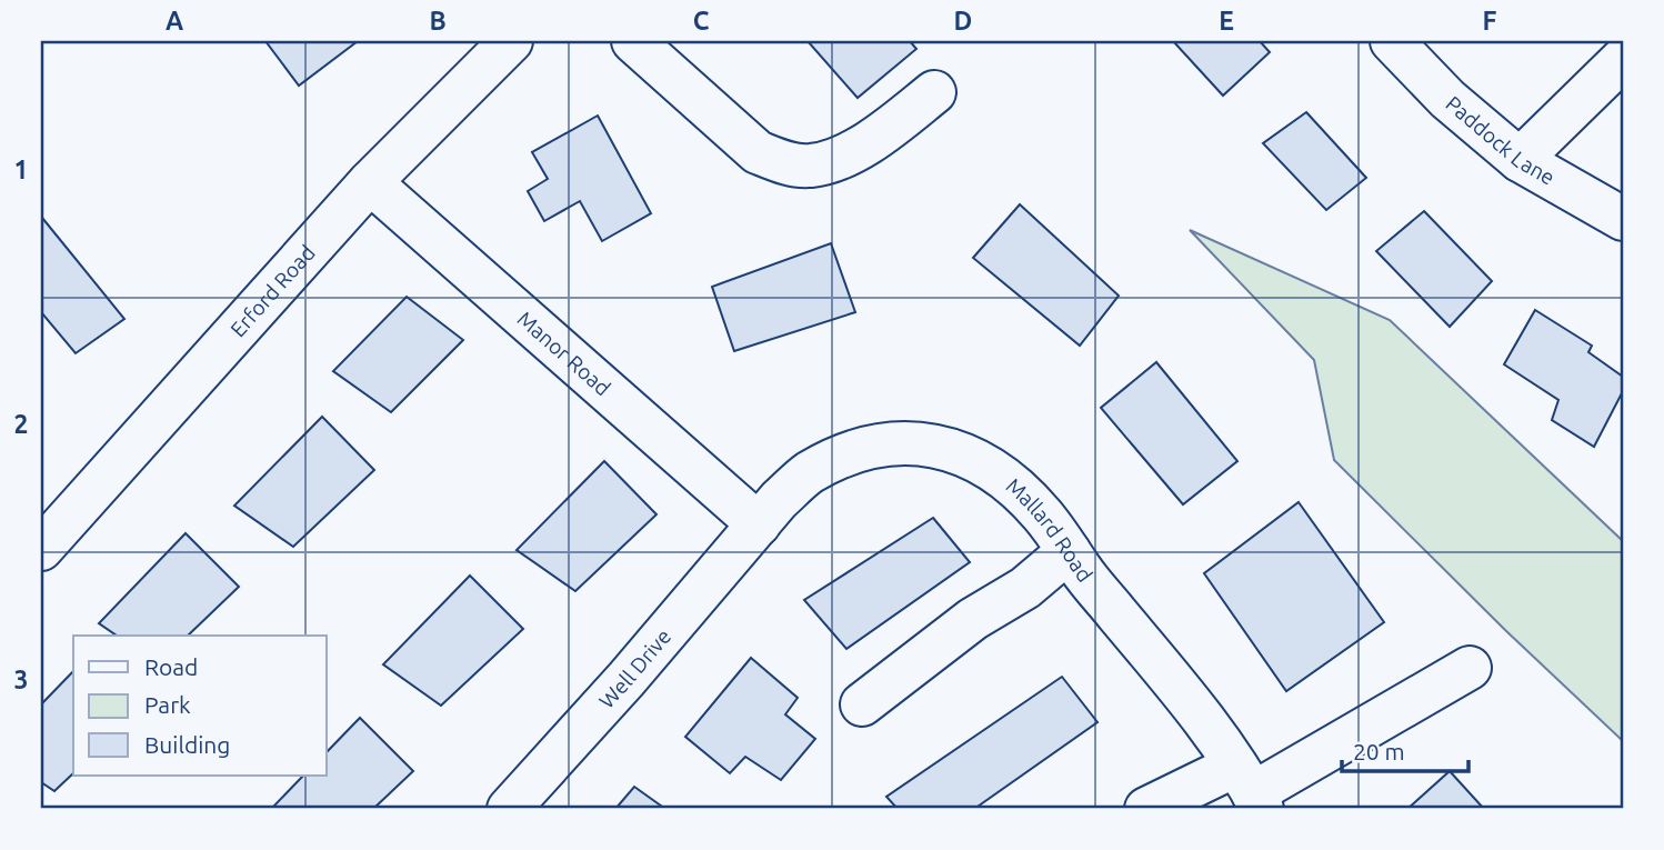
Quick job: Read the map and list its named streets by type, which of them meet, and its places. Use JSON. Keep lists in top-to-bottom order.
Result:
{
  "streets": {
    "street": [
      "Paddock Lane",
      "Erford Road",
      "Manor Road",
      "Mallard Road",
      "Well Drive"
    ]
  },
  "crossings": [
    ["Erford Road", "Manor Road"],
    ["Manor Road", "Mallard Road"],
    ["Manor Road", "Well Drive"],
    ["Mallard Road", "Well Drive"]
  ],
  "legend": ["Road", "Park", "Building"],
  "scale_bar": "20 m",
  "grid": {
    "columns": [
      "A",
      "B",
      "C",
      "D",
      "E",
      "F"
    ],
    "rows": ["1", "2", "3"]
  }
}
